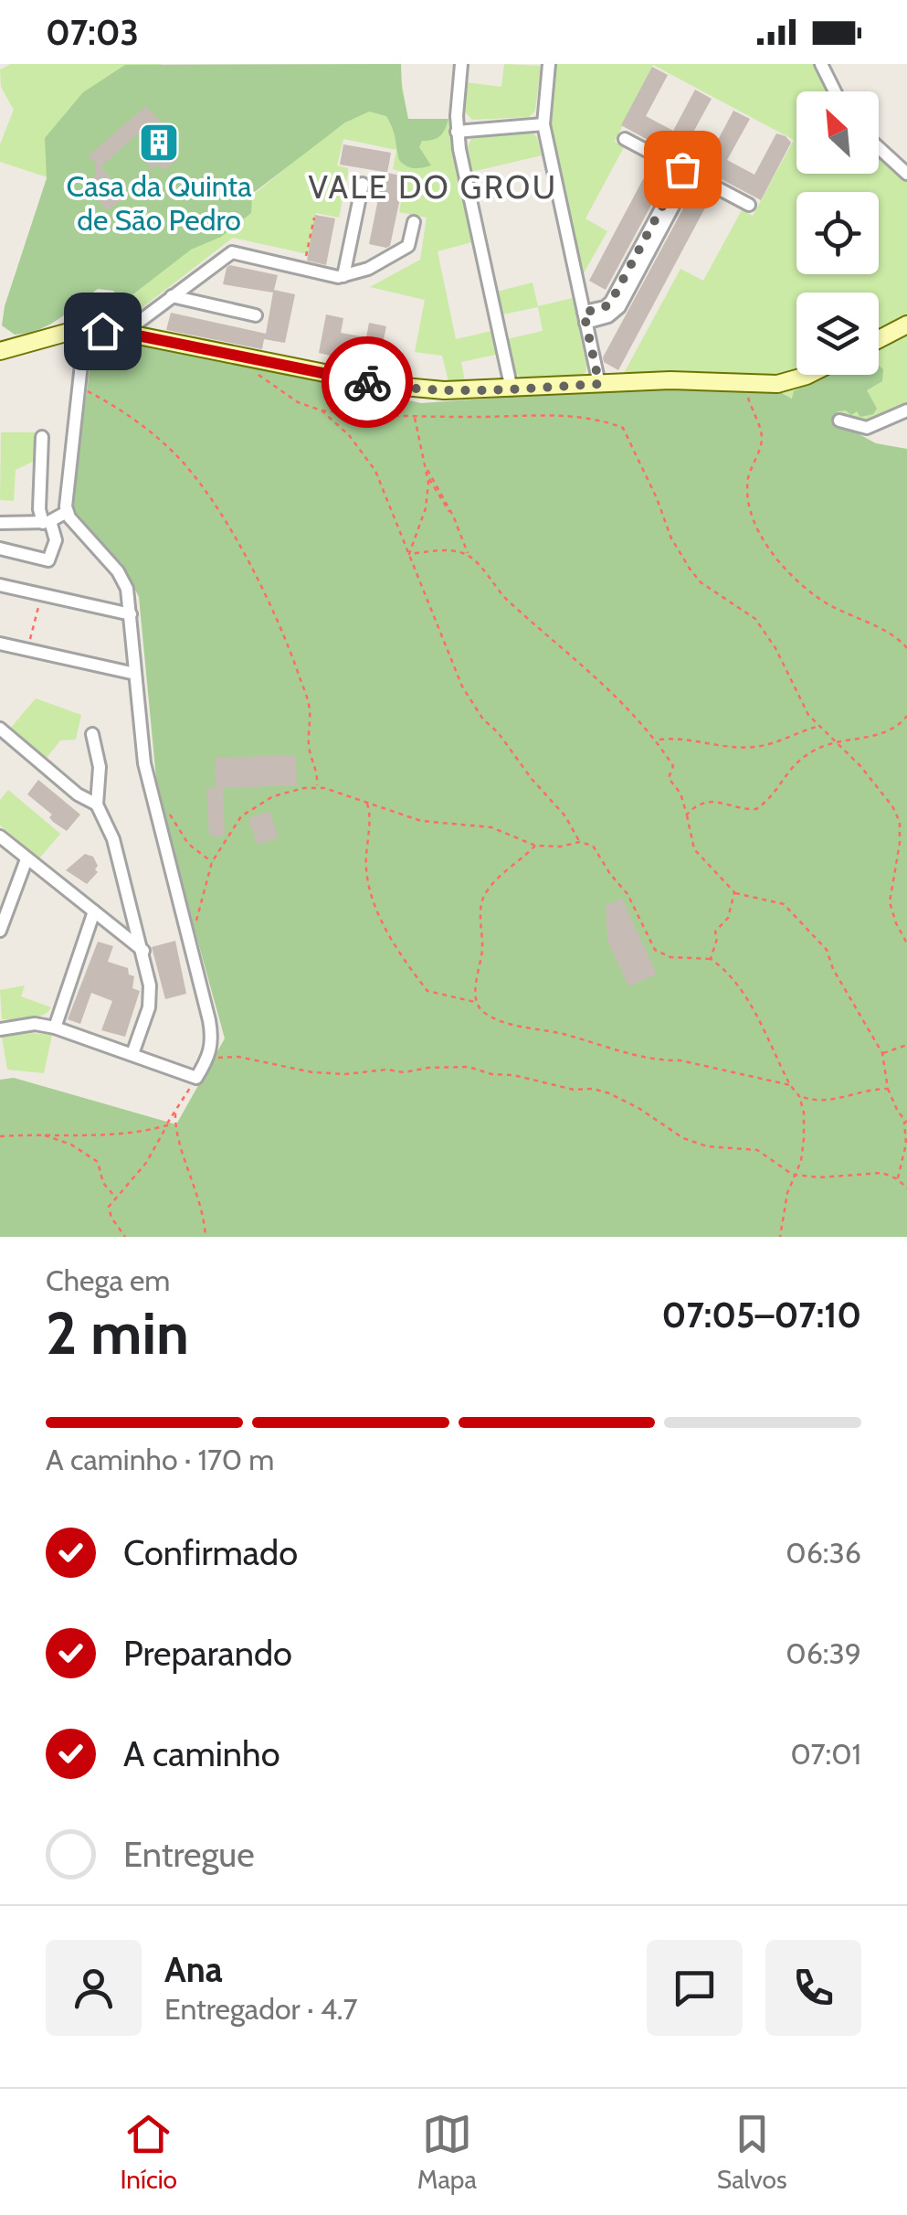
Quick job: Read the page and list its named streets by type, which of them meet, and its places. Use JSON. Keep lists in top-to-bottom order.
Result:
{
  "districts": ["VALE DO GROU"],
  "places": {
    "building": ["Casa da Quinta de São Pedro"]
  },
  "north": "top left",
  "page": {
    "status": "07:03",
    "heading": ["2 min", "Chega em", "07:05–07:10"],
    "panel": ["Ana", "Entregador · 4.7"],
    "bar": "A caminho · 170 m",
    "list": [
      ["Confirmado", "06:36"],
      ["Preparando", "06:39"],
      ["A caminho", "07:01"],
      "Entregue"
    ],
    "tabs": ["Início", "Mapa", "Salvos"]
  }
}
